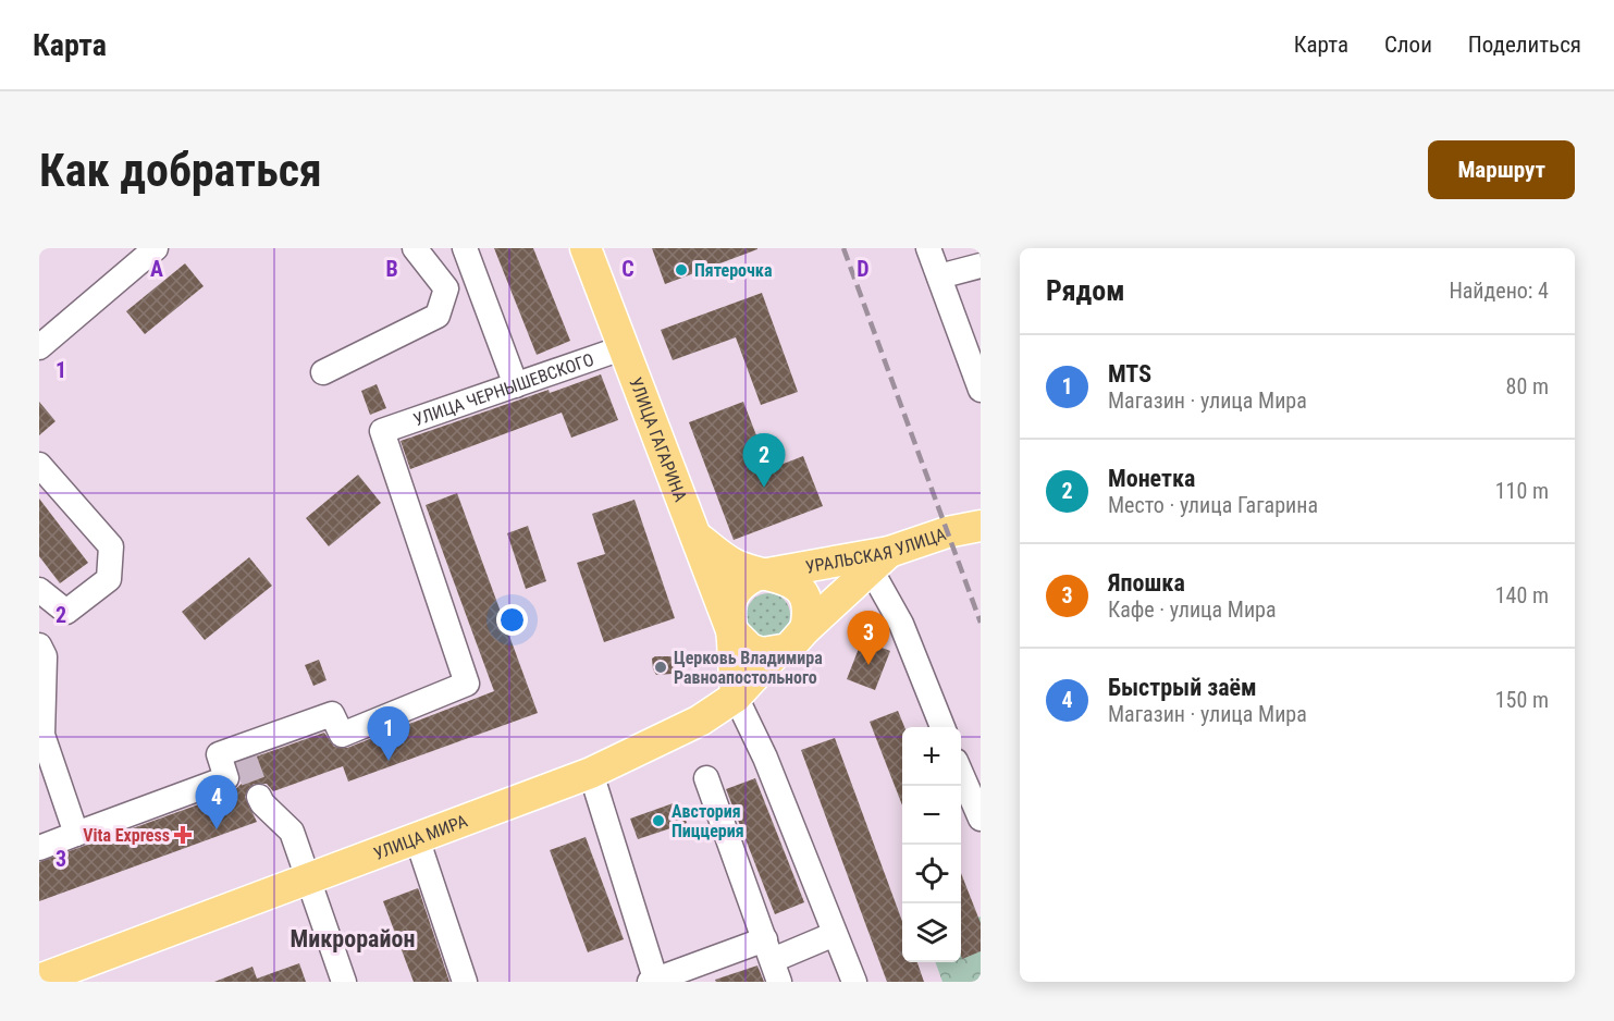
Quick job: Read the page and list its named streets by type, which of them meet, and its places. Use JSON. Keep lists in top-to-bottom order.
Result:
{
  "streets": {
    "main road": ["УЛИЦА ГАГАРИНА", "УРАЛЬСКАЯ УЛИЦА", "УЛИЦА МИРА"],
    "street": ["УЛИЦА ЧЕРНЫШЕВСКОГО"]
  },
  "crossings": [
    ["УЛИЦА ЧЕРНЫШЕВСКОГО", "УЛИЦА ГАГАРИНА"],
    ["УЛИЦА ГАГАРИНА", "УРАЛЬСКАЯ УЛИЦА"],
    ["УЛИЦА ГАГАРИНА", "УЛИЦА МИРА"],
    ["УРАЛЬСКАЯ УЛИЦА", "УЛИЦА МИРА"]
  ],
  "districts": ["Микрорайон"],
  "places": {
    "other": ["Пятерочка", "Церковь Владимира Равноапостольного", "Австория Пиццерия"],
    "health": ["Vita Express"]
  },
  "page": {
    "header": "Карта",
    "nav": ["Карта", "Слои", "Поделиться"],
    "buttons": "Маршрут",
    "title": "Как добраться",
    "heading": ["Рядом", "Найдено: 4"],
    "list": [
      {
        "mark": "1",
        "name": "MTS",
        "note": "Магазин · улица Мира",
        "value": "80 m"
      },
      {
        "mark": "2",
        "name": "Монетка",
        "note": "Место · улица Гагарина",
        "value": "110 m"
      },
      {
        "mark": "3",
        "name": "Япошка",
        "note": "Кафе · улица Мира",
        "value": "140 m"
      },
      {
        "mark": "4",
        "name": "Быстрый заём",
        "note": "Магазин · улица Мира",
        "value": "150 m"
      }
    ],
    "pins": [
      "2",
      "3",
      "1",
      "4"
    ],
    "map_buttons": ["+", "−"]
  },
  "grid": {
    "columns": [
      "A",
      "B",
      "C",
      "D"
    ],
    "rows": ["1", "2", "3"]
  }
}
